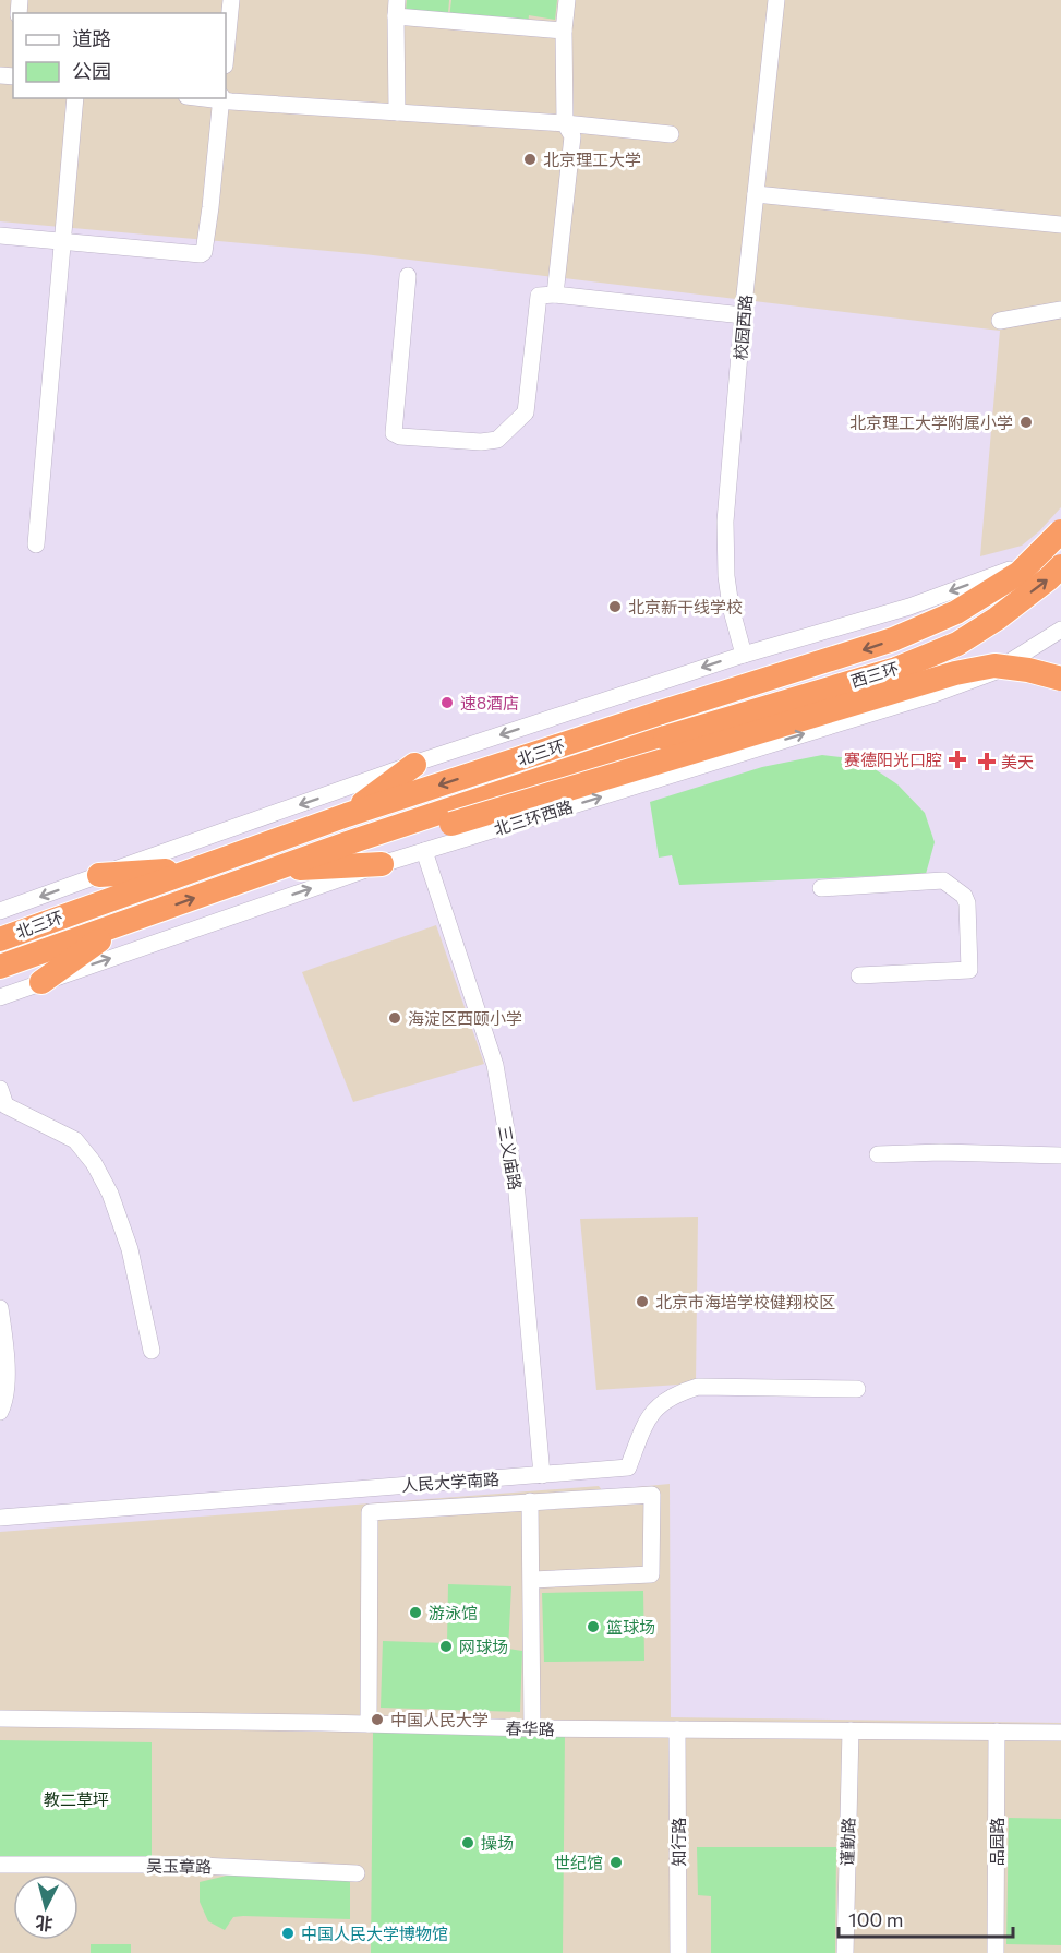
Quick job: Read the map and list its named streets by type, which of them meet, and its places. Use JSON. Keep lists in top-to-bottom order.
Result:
{
  "streets": {
    "highway": ["西三环", "北三环"],
    "street": [
      "校园西路",
      "北三环西路",
      "三义庙路",
      "人民大学南路",
      "春华路",
      "知行路",
      "谨勤路",
      "品园路",
      "吴玉章路"
    ]
  },
  "crossings": [
    ["西三环", "北三环"],
    ["北三环西路", "三义庙路"],
    ["三义庙路", "人民大学南路"],
    ["春华路", "知行路"],
    ["春华路", "谨勤路"],
    ["春华路", "品园路"]
  ],
  "parks": ["教二草坪"],
  "places": {
    "other": [
      "北京理工大学",
      "北京理工大学附属小学",
      "北京新干线学校",
      "速8酒店",
      "海淀区西颐小学",
      "北京市海培学校健翔校区",
      "游泳馆",
      "篮球场",
      "网球场",
      "中国人民大学",
      "操场",
      "世纪馆",
      "中国人民大学博物馆"
    ],
    "health": ["赛德阳光口腔", "美天"]
  },
  "legend": ["道路", "公园"],
  "scale_bar": "100 m",
  "north": "bottom"
}
